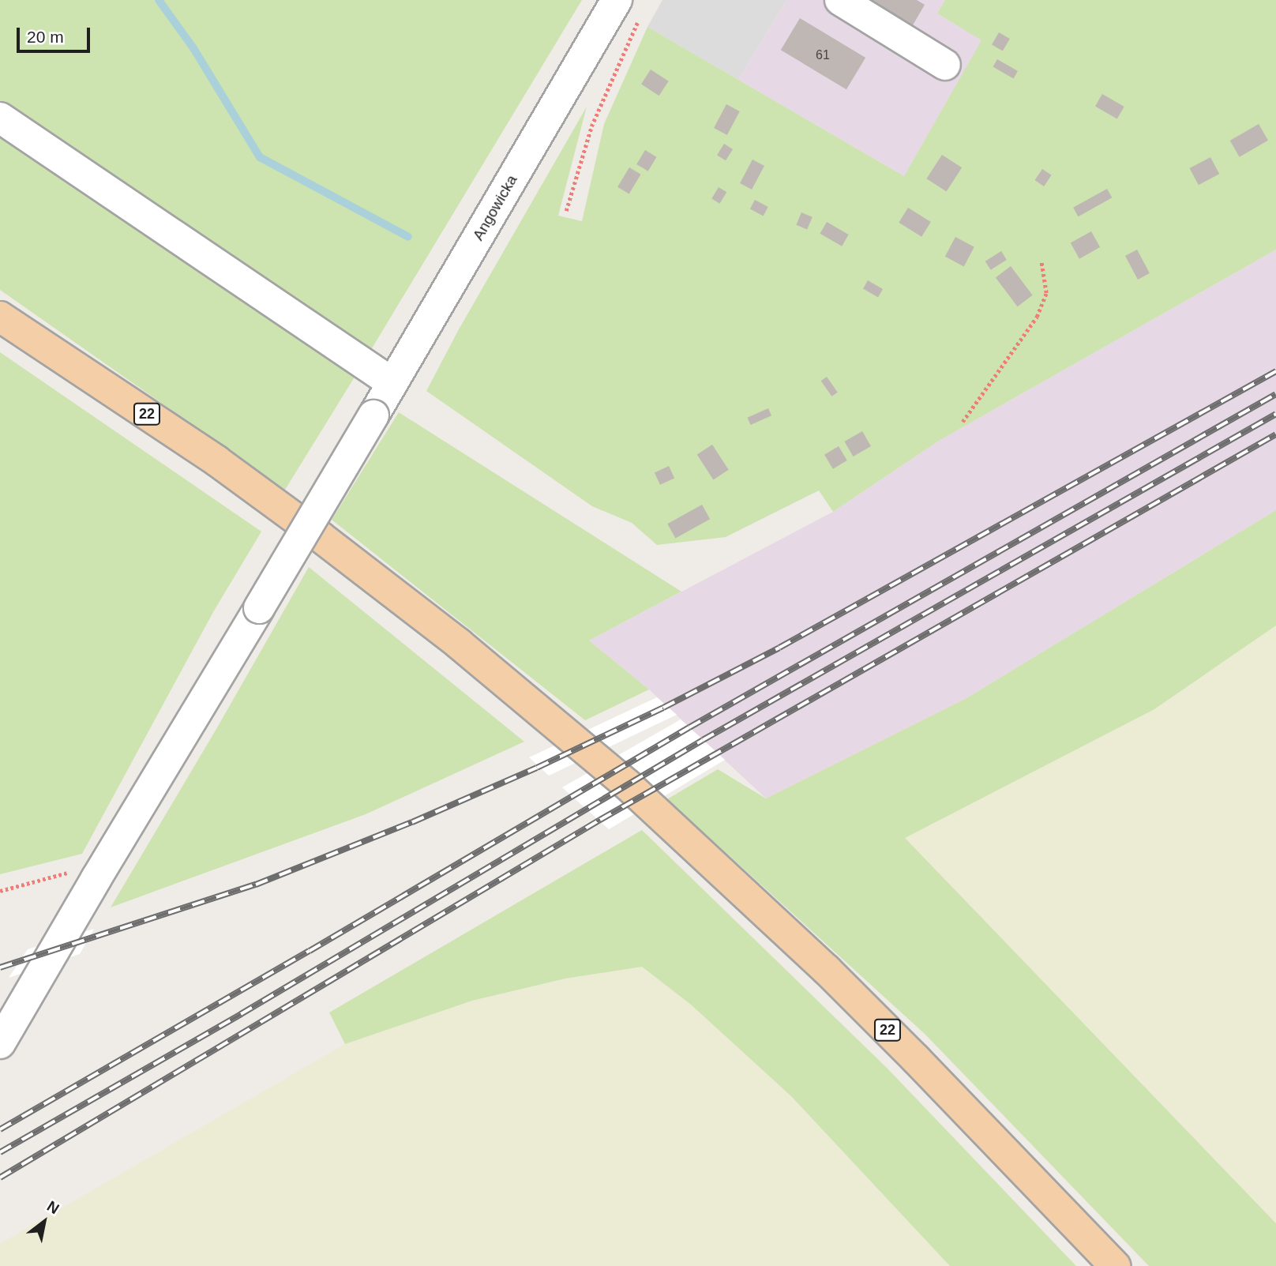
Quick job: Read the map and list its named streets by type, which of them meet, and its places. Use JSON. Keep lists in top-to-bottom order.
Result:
{
  "streets": {
    "main road": ["22"],
    "street": ["Angowicka"]
  },
  "house_numbers": ["61"],
  "scale_bar": "20 m",
  "north": "top right"
}
